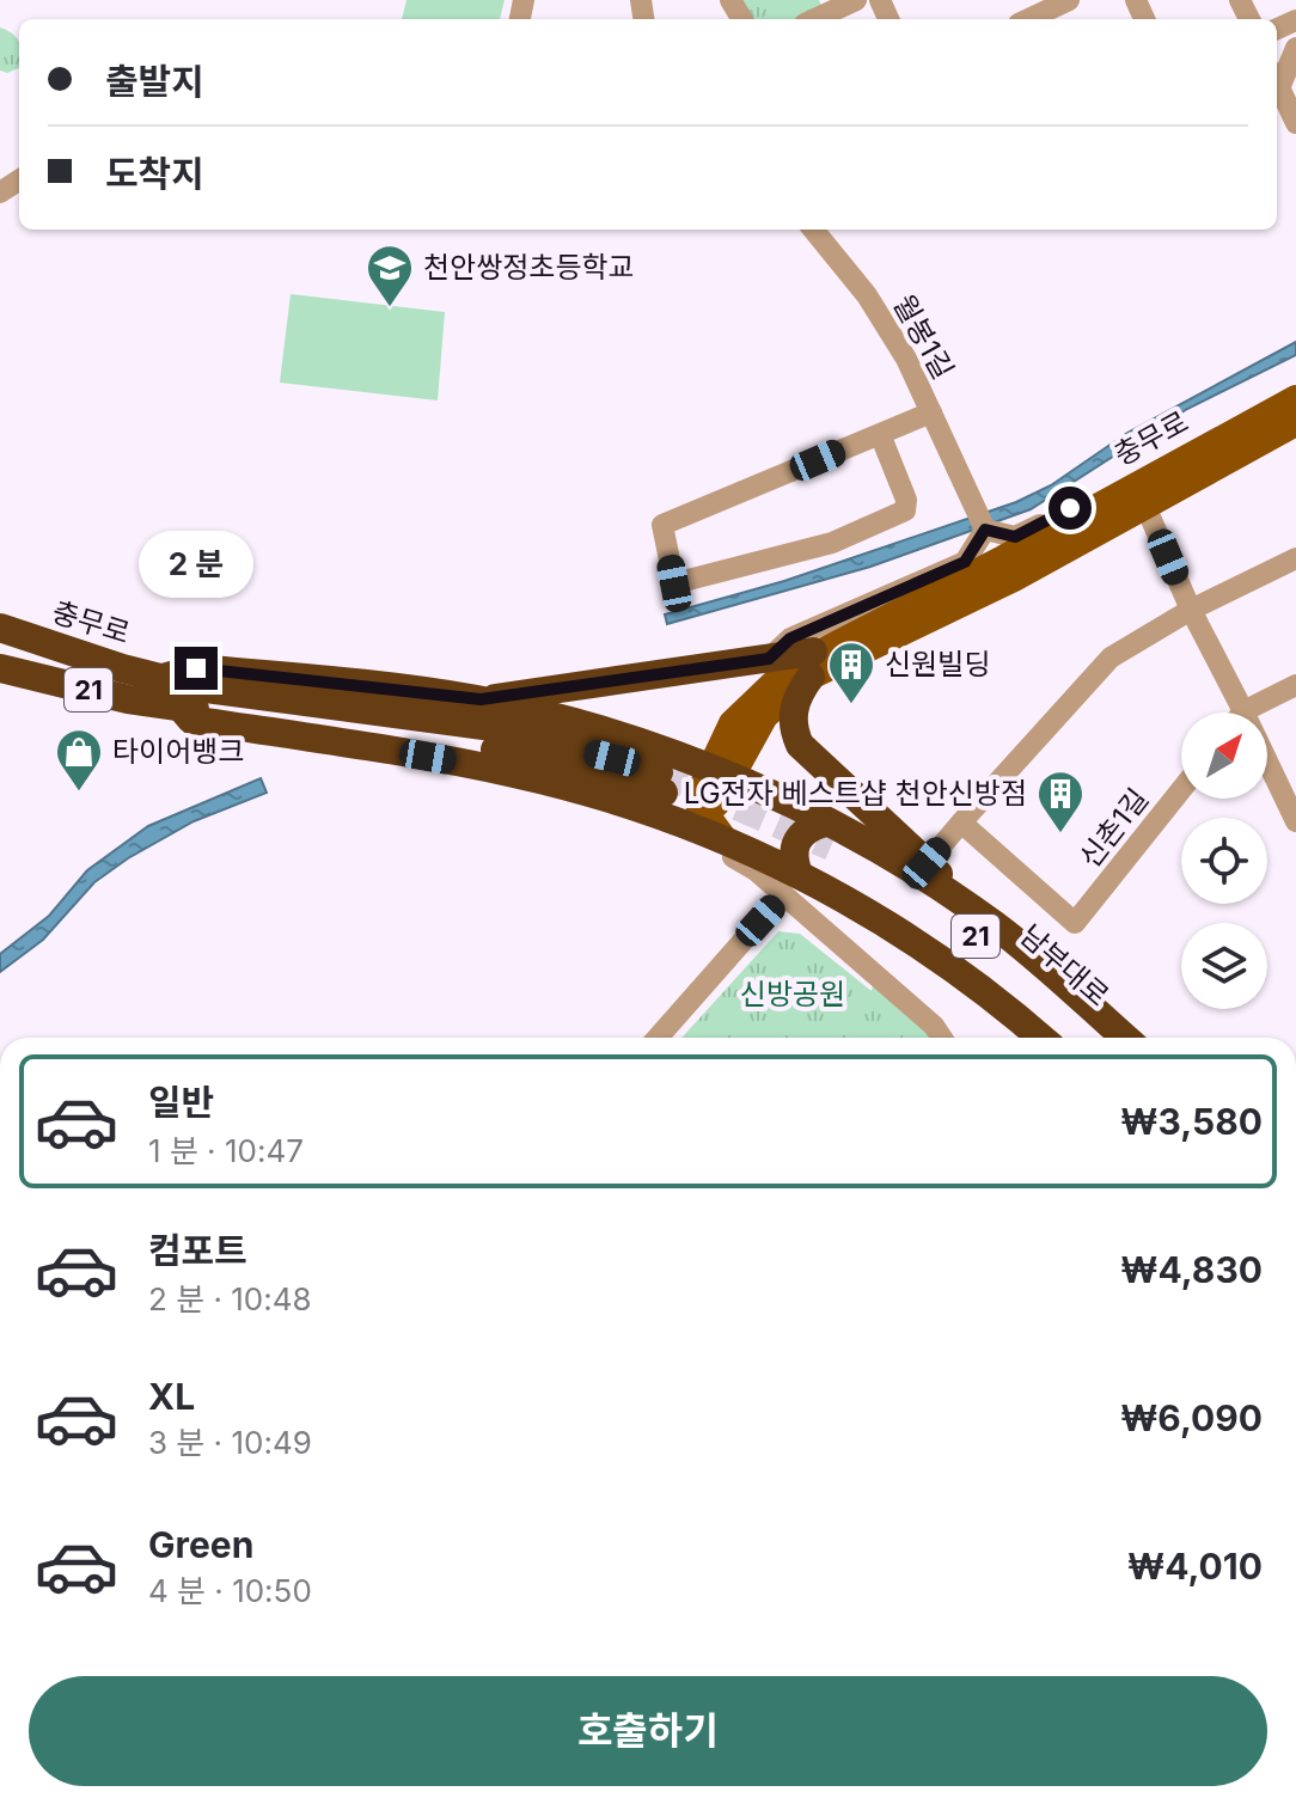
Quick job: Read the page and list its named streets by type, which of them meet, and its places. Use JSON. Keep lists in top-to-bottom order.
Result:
{
  "streets": {
    "highway": ["충무로", "21", "남부대로"],
    "street": ["월봉1길", "신촌1길"]
  },
  "crossings": [
    ["충무로", "21"]
  ],
  "parks": ["신방공원"],
  "places": {
    "school or university": ["천안쌍정초등학교"],
    "building": ["신원빌딩", "LG전자 베스트샵 천안신방점"],
    "shop": ["타이어뱅크"]
  },
  "north": "top right",
  "page": {
    "banner": ["출발지", "도착지"],
    "bubble": "2 분",
    "list": [
      {
        "name": "일반",
        "note": "1 분 · 10:47",
        "value": "₩3,580"
      },
      {
        "name": "컴포트",
        "note": "2 분 · 10:48",
        "value": "₩4,830"
      },
      {
        "name": "XL",
        "note": "3 분 · 10:49",
        "value": "₩6,090"
      },
      {
        "name": "Green",
        "note": "4 분 · 10:50",
        "value": "₩4,010"
      }
    ],
    "buttons": "호출하기"
  }
}
